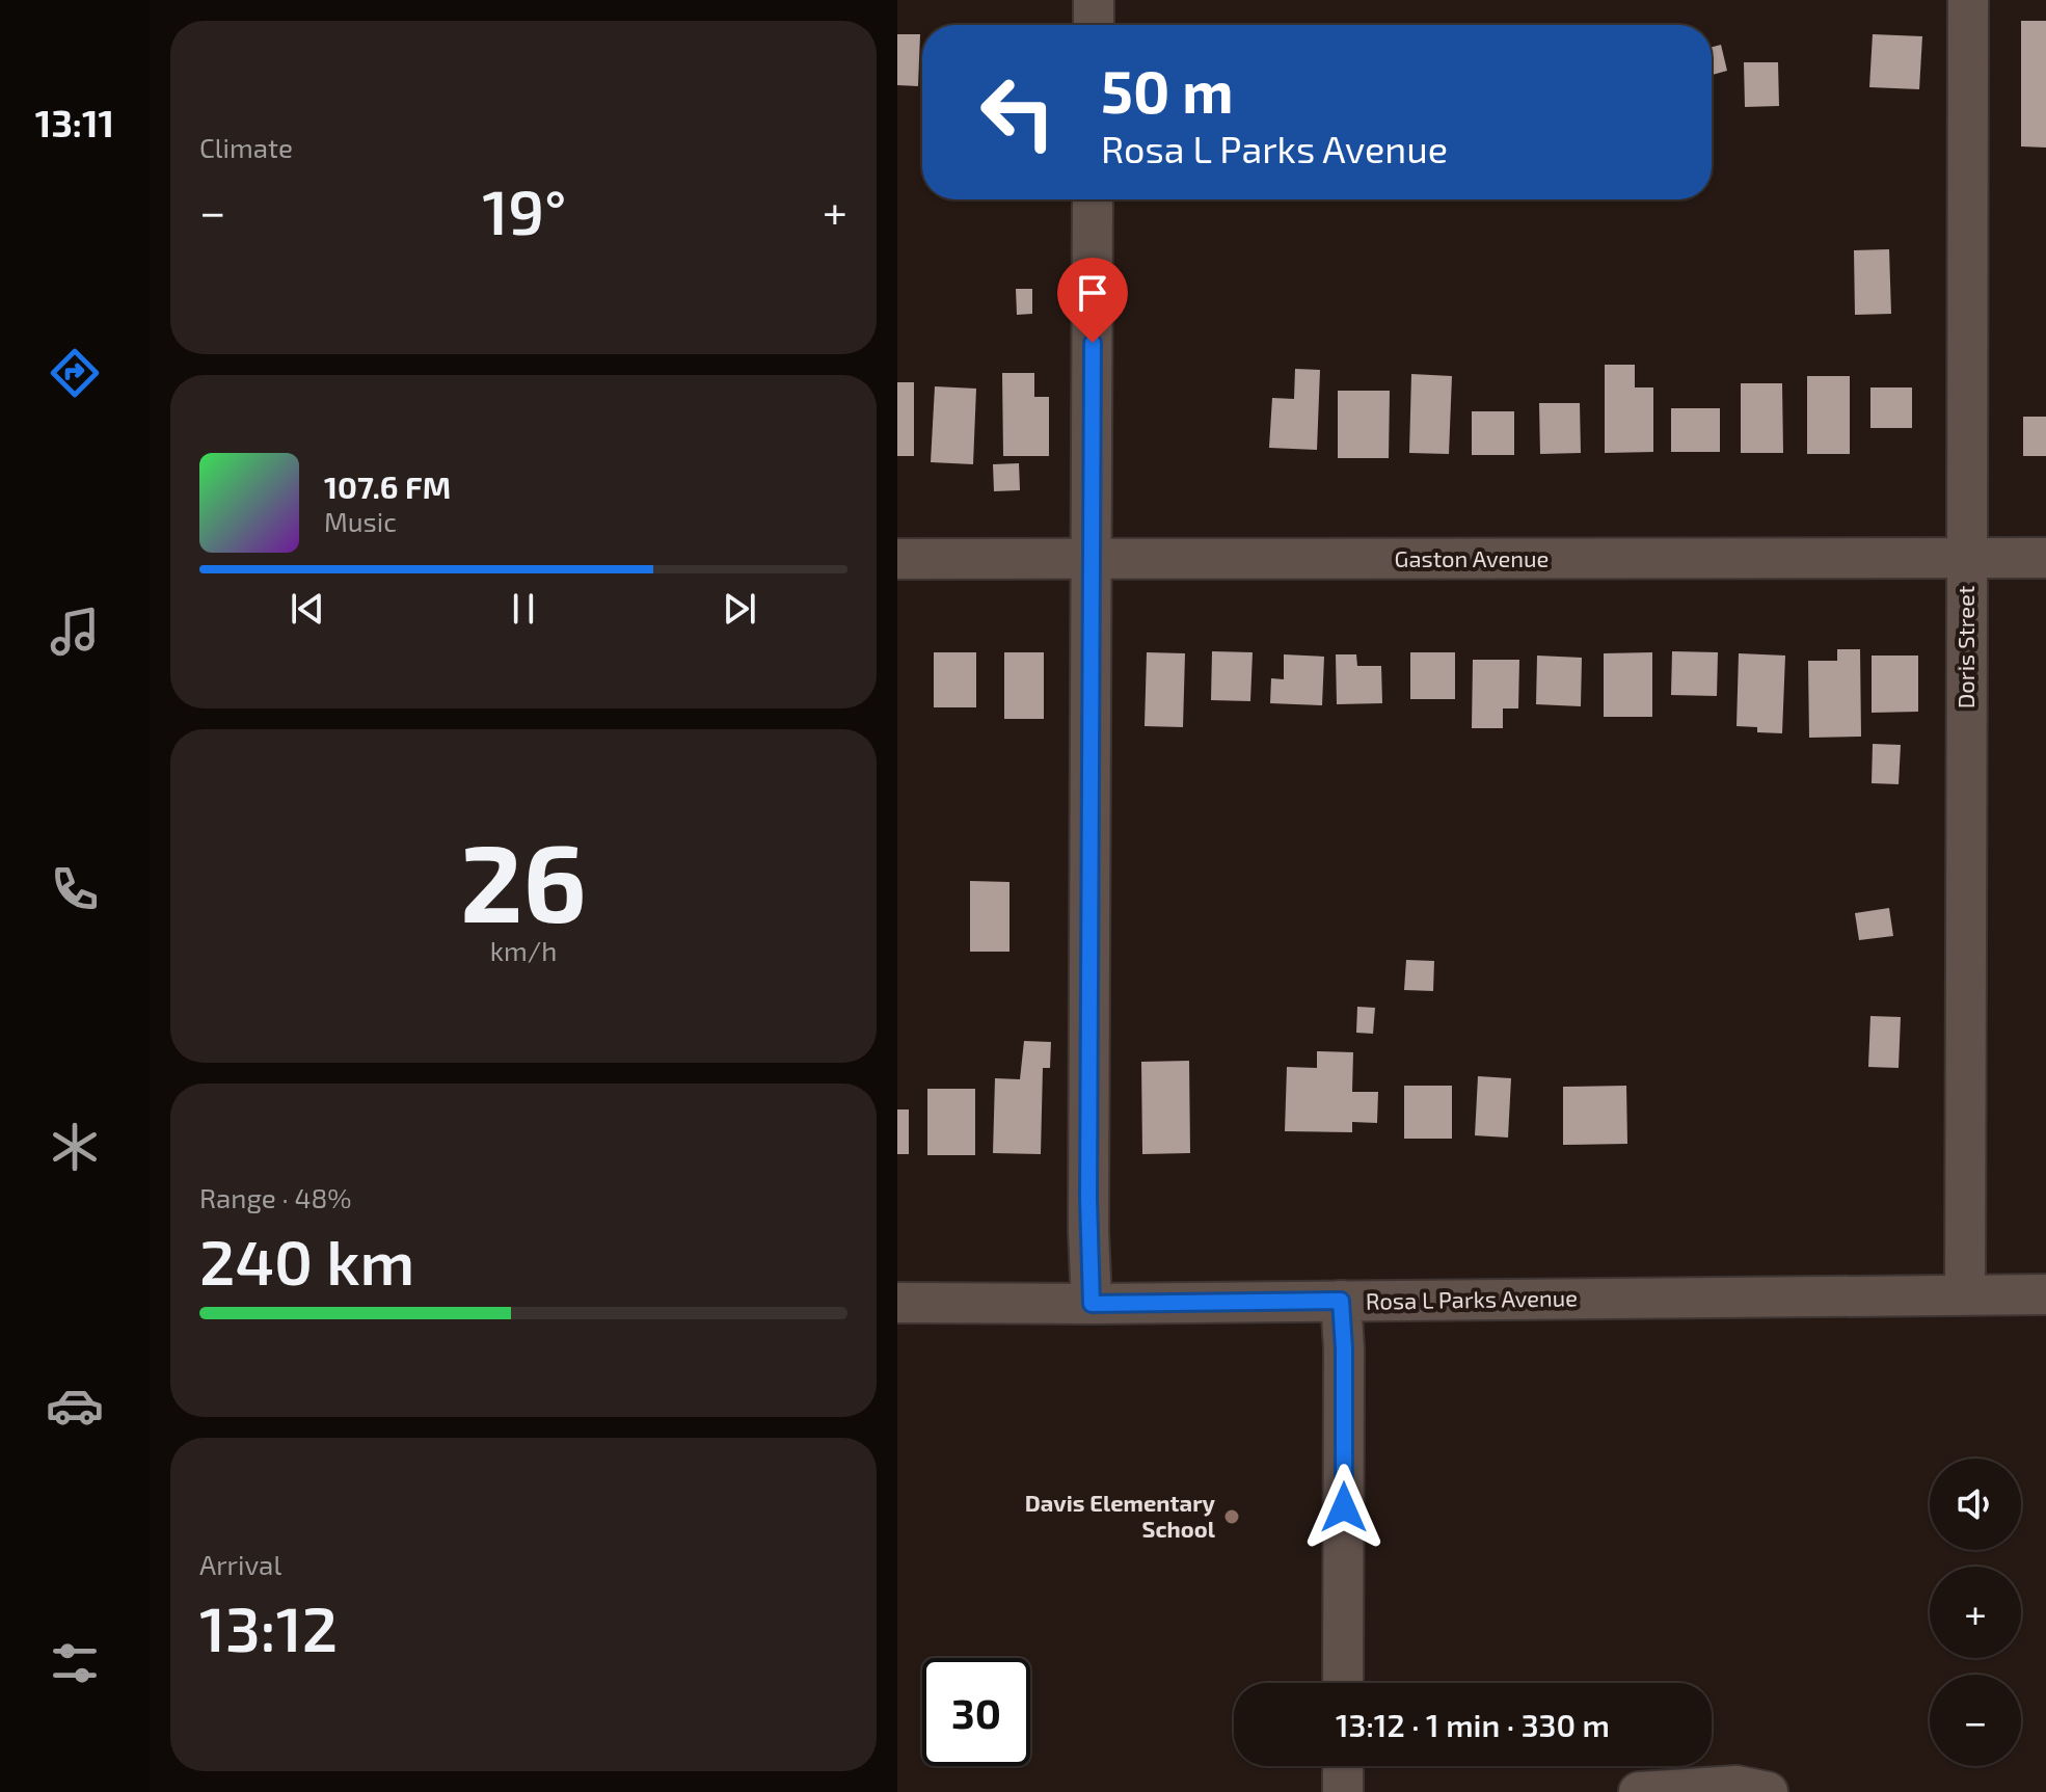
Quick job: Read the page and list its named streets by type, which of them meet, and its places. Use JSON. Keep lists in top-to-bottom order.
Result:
{
  "streets": {
    "street": ["Gaston Avenue", "Doris Street", "Rosa L Parks Avenue"]
  },
  "crossings": [
    ["Gaston Avenue", "Doris Street"],
    ["Doris Street", "Rosa L Parks Avenue"]
  ],
  "places": ["Davis Elementary School"],
  "page": {
    "tabs": "13:11",
    "tile": [
      "Climate",
      ["26", "km/h"],
      ["Range · 48%", "240 km"],
      ["Arrival", "13:12"]
    ],
    "turn": ["50 m", "Rosa L Parks Avenue"],
    "heat": ["−", "19°", "+"],
    "song": ["107.6 FM", "Music"],
    "map_buttons": ["+", "−"],
    "limit": "30",
    "trip": "13:12 · 1 min · 330 m"
  }
}
